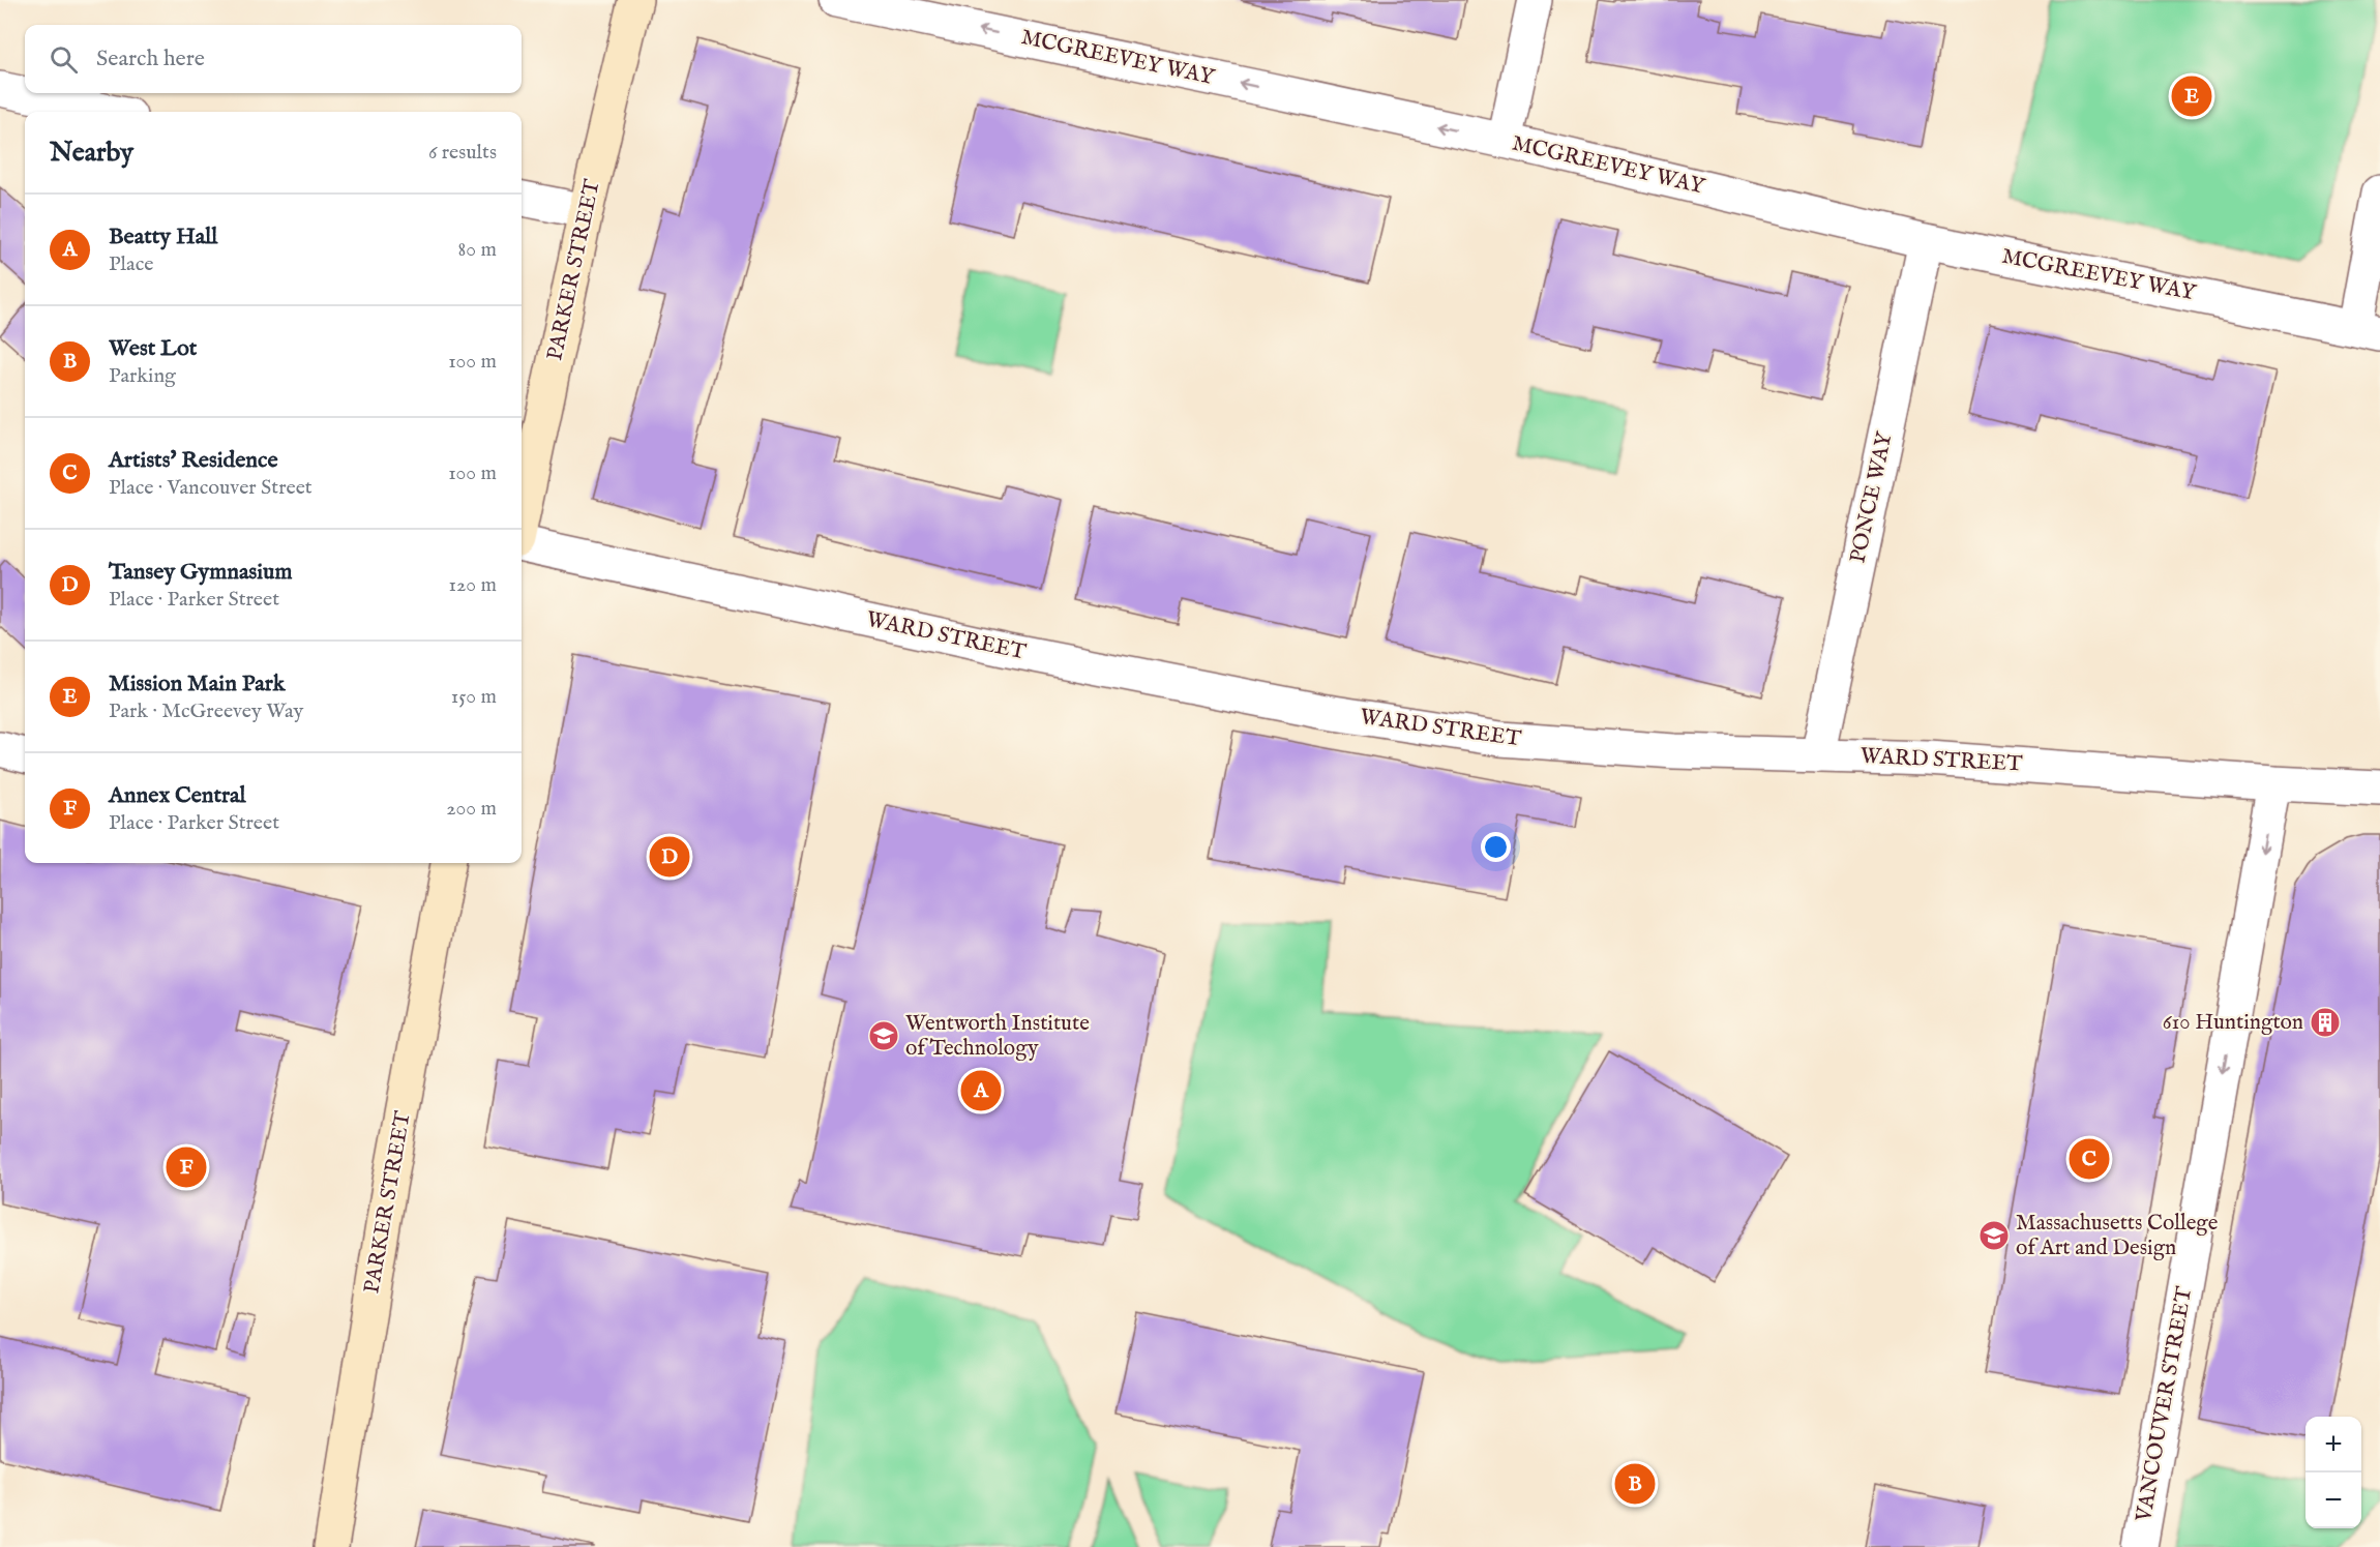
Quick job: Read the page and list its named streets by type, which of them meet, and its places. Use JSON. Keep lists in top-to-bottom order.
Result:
{
  "streets": {
    "street": [
      "MCGREEVEY WAY",
      "PARKER STREET",
      "PONCE WAY",
      "WARD STREET",
      "VANCOUVER STREET"
    ]
  },
  "crossings": [
    ["MCGREEVEY WAY", "PONCE WAY"],
    ["PONCE WAY", "WARD STREET"],
    ["WARD STREET", "VANCOUVER STREET"]
  ],
  "one_way": ["MCGREEVEY WAY", "VANCOUVER STREET"],
  "places": {
    "building": ["610 Huntington"],
    "school or university": ["Wentworth Institute of Technology", "Massachusetts College of Art and Design"]
  },
  "page": {
    "search": "Search here",
    "pins": [
      "E",
      "D",
      "A",
      "C",
      "F",
      "B"
    ],
    "heading": ["Nearby", "6 results"],
    "list": [
      {
        "mark": "A",
        "name": "Beatty Hall",
        "note": "Place",
        "value": "80 m"
      },
      {
        "mark": "B",
        "name": "West Lot",
        "note": "Parking",
        "value": "100 m"
      },
      {
        "mark": "C",
        "name": "Artists' Residence",
        "note": "Place · Vancouver Street",
        "value": "100 m"
      },
      {
        "mark": "D",
        "name": "Tansey Gymnasium",
        "note": "Place · Parker Street",
        "value": "120 m"
      },
      {
        "mark": "E",
        "name": "Mission Main Park",
        "note": "Park · McGreevey Way",
        "value": "150 m"
      },
      {
        "mark": "F",
        "name": "Annex Central",
        "note": "Place · Parker Street",
        "value": "200 m"
      }
    ],
    "map_buttons": ["+", "−"]
  }
}
